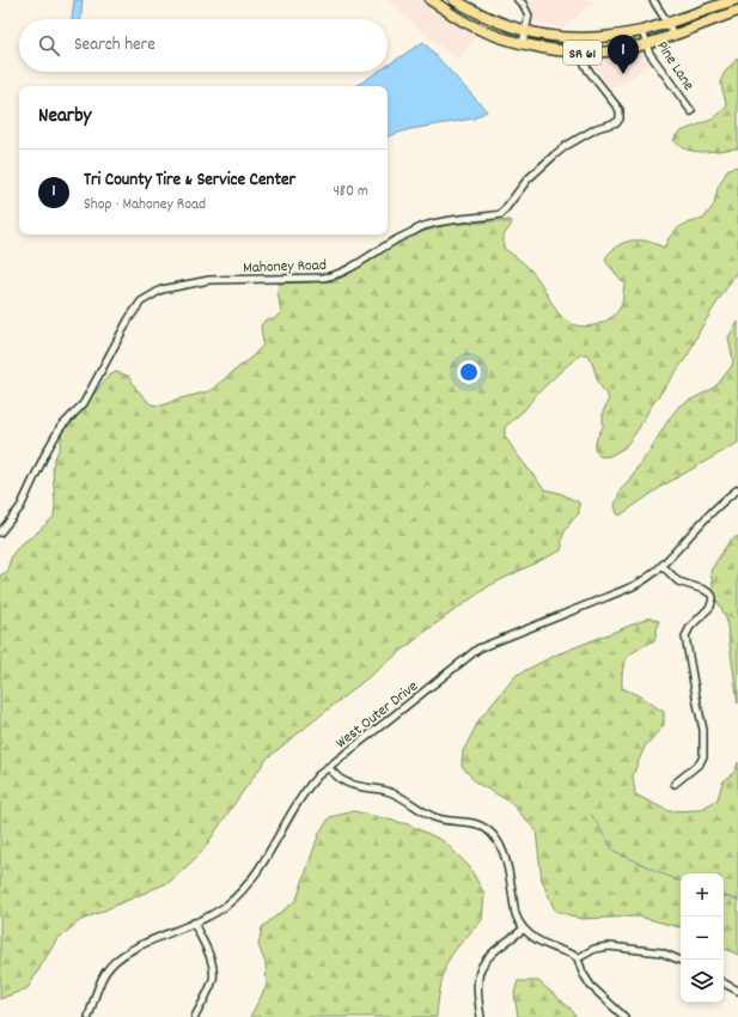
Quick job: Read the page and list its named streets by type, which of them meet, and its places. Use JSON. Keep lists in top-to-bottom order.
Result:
{
  "streets": {
    "highway": ["SR 61"],
    "street": ["Pine Lane", "Mahoney Road", "West Outer Drive"]
  },
  "crossings": [
    ["SR 61", "Pine Lane"],
    ["SR 61", "Mahoney Road"]
  ],
  "page": {
    "search": "Search here",
    "pins": "1",
    "heading": "Nearby",
    "list": [
      {
        "mark": "1",
        "name": "Tri County Tire & Service Center",
        "note": "Shop · Mahoney Road",
        "value": "480 m"
      }
    ],
    "map_buttons": ["+", "−"]
  }
}
